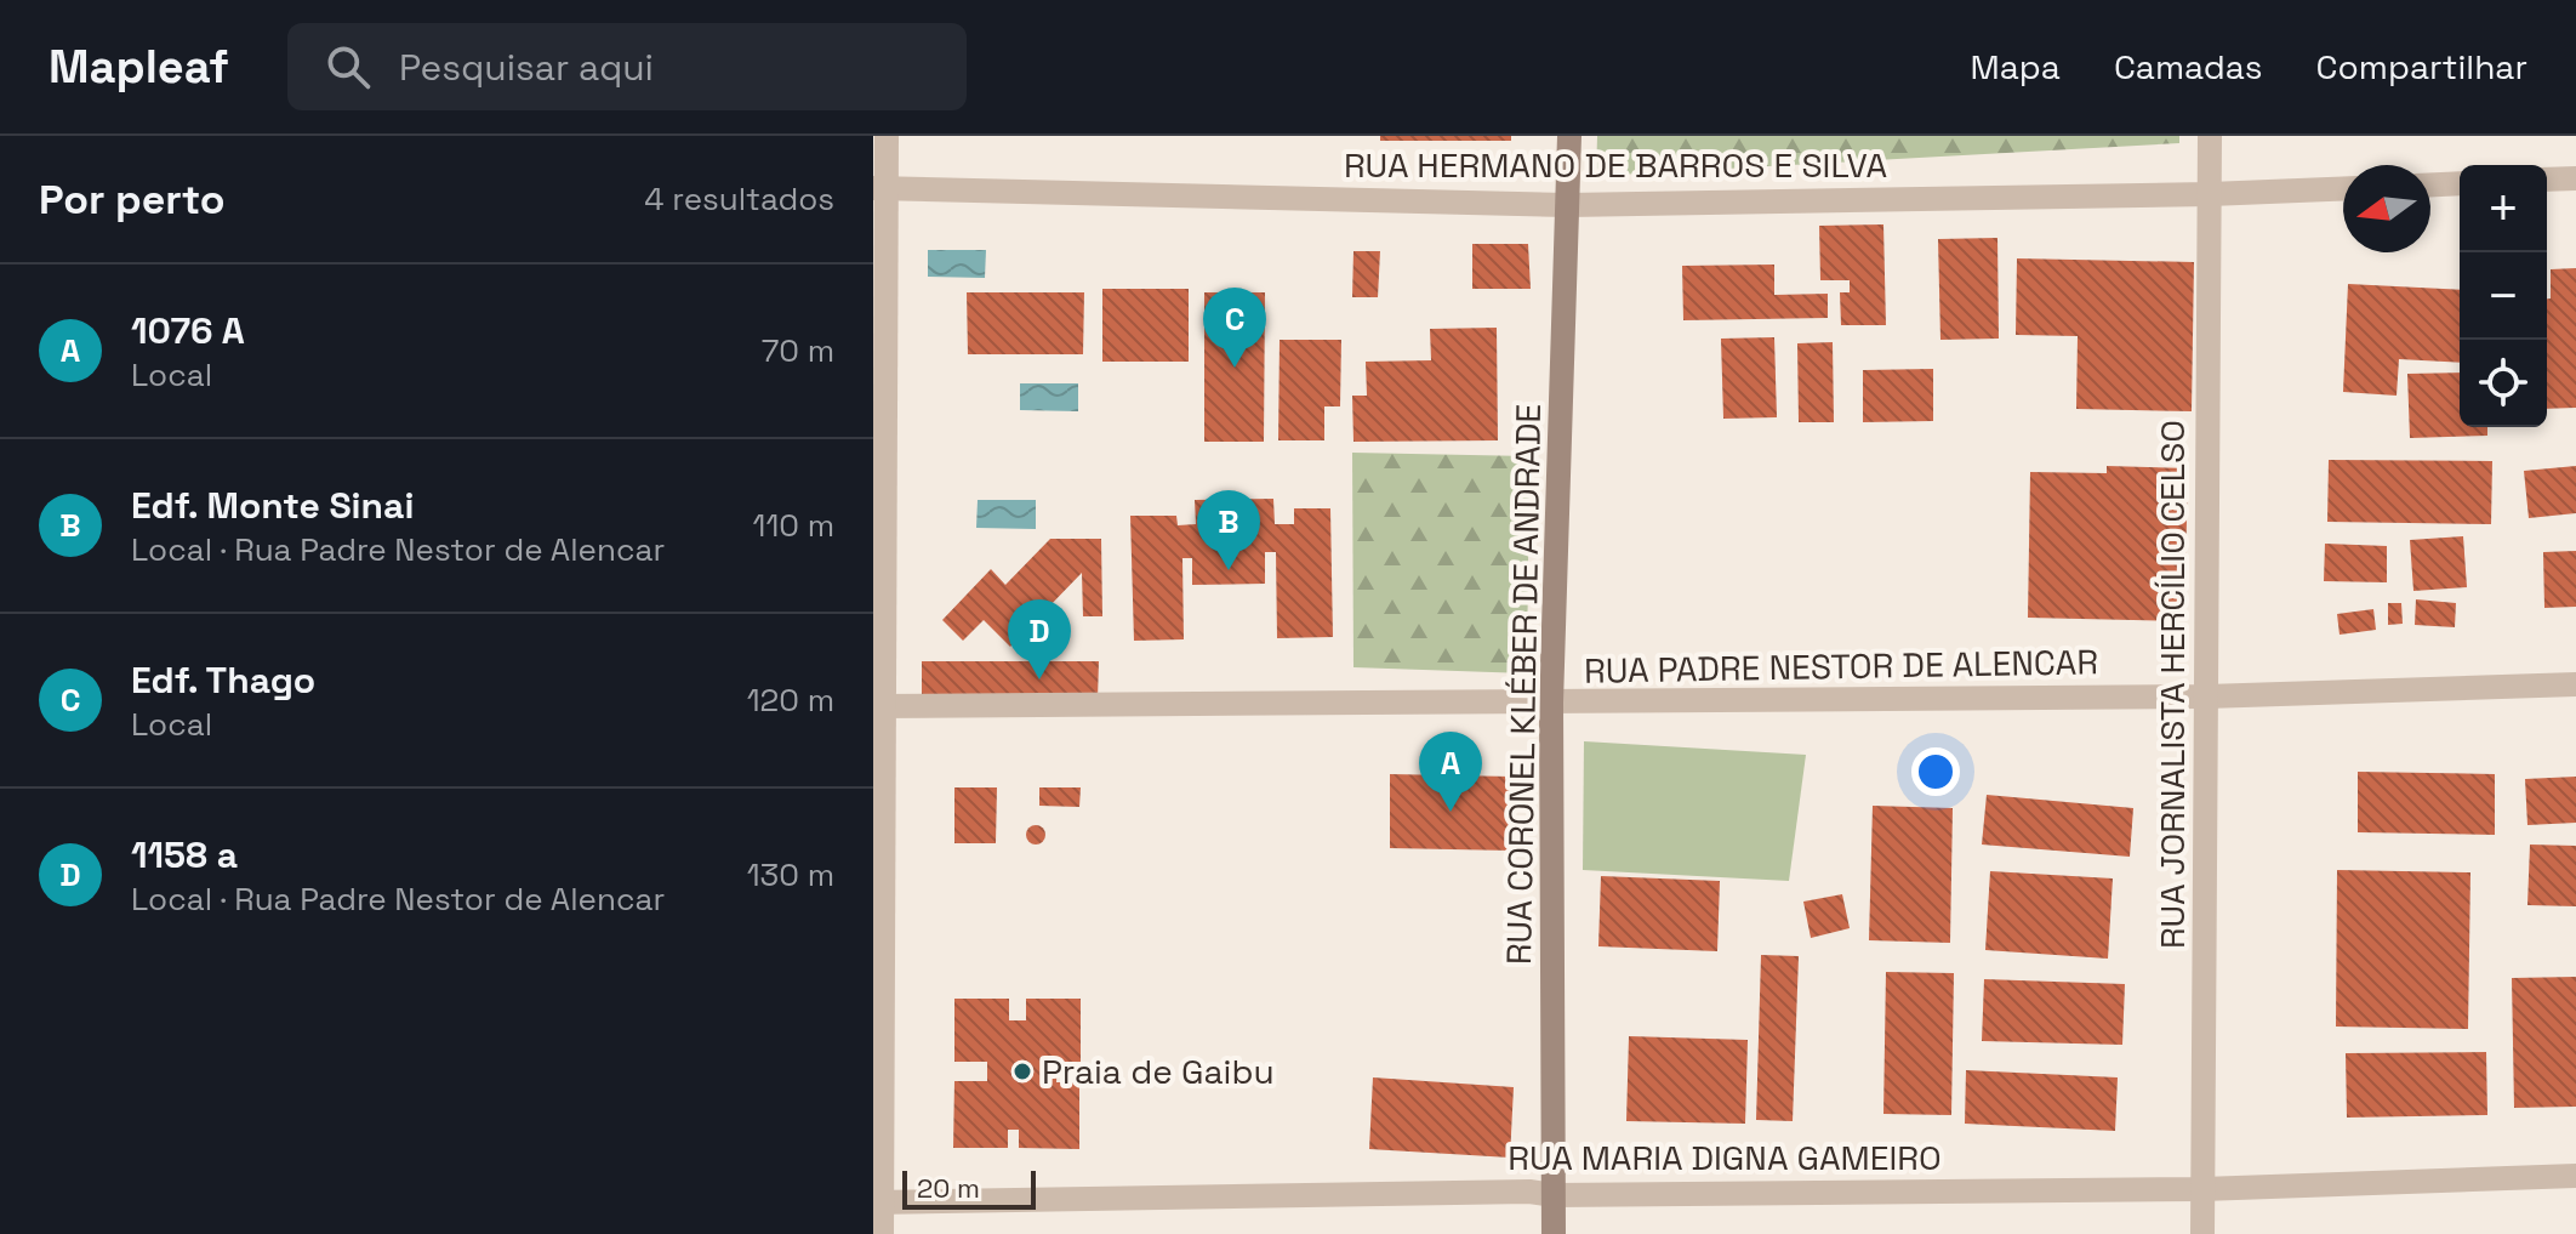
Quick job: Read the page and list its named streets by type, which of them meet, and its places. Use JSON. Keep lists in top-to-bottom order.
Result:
{
  "streets": {
    "main road": ["RUA CORONEL KLÉBER DE ANDRADE"],
    "street": [
      "RUA HERMANO DE BARROS E SILVA",
      "RUA PADRE NESTOR DE ALENCAR",
      "RUA JORNALISTA HERCÍLIO CELSO",
      "RUA MARIA DIGNA GAMEIRO"
    ]
  },
  "crossings": [
    ["RUA HERMANO DE BARROS E SILVA", "RUA CORONEL KLÉBER DE ANDRADE"],
    ["RUA HERMANO DE BARROS E SILVA", "RUA JORNALISTA HERCÍLIO CELSO"],
    ["RUA PADRE NESTOR DE ALENCAR", "RUA CORONEL KLÉBER DE ANDRADE"],
    ["RUA PADRE NESTOR DE ALENCAR", "RUA JORNALISTA HERCÍLIO CELSO"],
    ["RUA CORONEL KLÉBER DE ANDRADE", "RUA MARIA DIGNA GAMEIRO"],
    ["RUA JORNALISTA HERCÍLIO CELSO", "RUA MARIA DIGNA GAMEIRO"]
  ],
  "places": ["Praia de Gaibu"],
  "scale_bar": "20 m",
  "north": "left",
  "page": {
    "header": "Mapleaf",
    "search": "Pesquisar aqui",
    "nav": ["Mapa", "Camadas", "Compartilhar"],
    "heading": ["Por perto", "4 resultados"],
    "map_buttons": ["+", "−"],
    "list": [
      {
        "mark": "A",
        "name": "1076 A",
        "note": "Local",
        "value": "70 m"
      },
      {
        "mark": "B",
        "name": "Edf. Monte Sinai",
        "note": "Local · Rua Padre Nestor de Alencar",
        "value": "110 m"
      },
      {
        "mark": "C",
        "name": "Edf. Thago",
        "note": "Local",
        "value": "120 m"
      },
      {
        "mark": "D",
        "name": "1158 a",
        "note": "Local · Rua Padre Nestor de Alencar",
        "value": "130 m"
      }
    ],
    "pins": [
      "C",
      "B",
      "D",
      "A"
    ],
    "scale": "20 m"
  }
}
